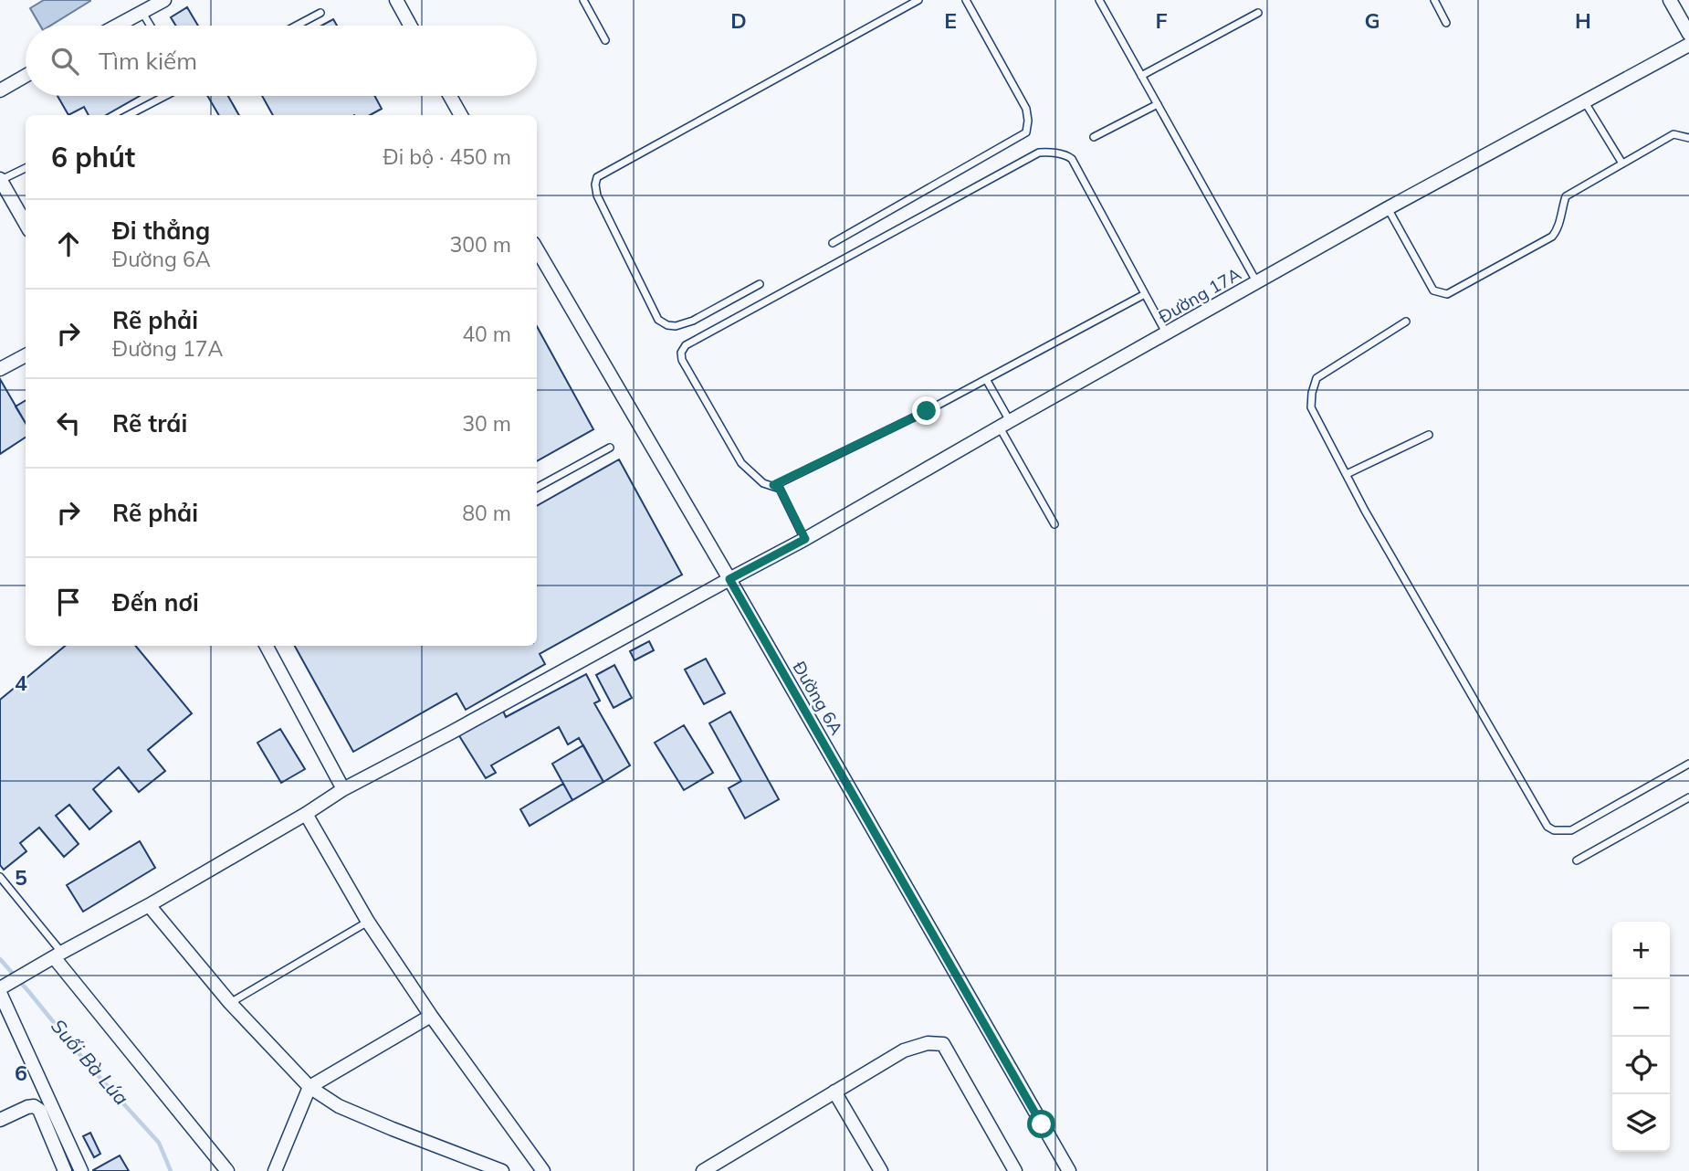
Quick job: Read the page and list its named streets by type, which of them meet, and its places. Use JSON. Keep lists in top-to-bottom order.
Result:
{
  "streets": {
    "street": ["Đường 17A", "Đường 6A"]
  },
  "crossings": [
    ["Đường 17A", "Đường 6A"]
  ],
  "water": ["Suối Bà Lúa"],
  "page": {
    "search": "Tìm kiếm",
    "heading": ["6 phút", "Đi bộ · 450 m"],
    "list": [
      ["Đi thẳng", "Đường 6A", "300 m"],
      ["Rẽ phải", "Đường 17A", "40 m"],
      ["Rẽ trái", "30 m"],
      ["Rẽ phải", "80 m"],
      "Đến nơi"
    ],
    "map_buttons": ["+", "−"]
  },
  "grid": {
    "columns": [
      "D",
      "E",
      "F",
      "G",
      "H"
    ],
    "rows": ["4", "5", "6"]
  }
}
